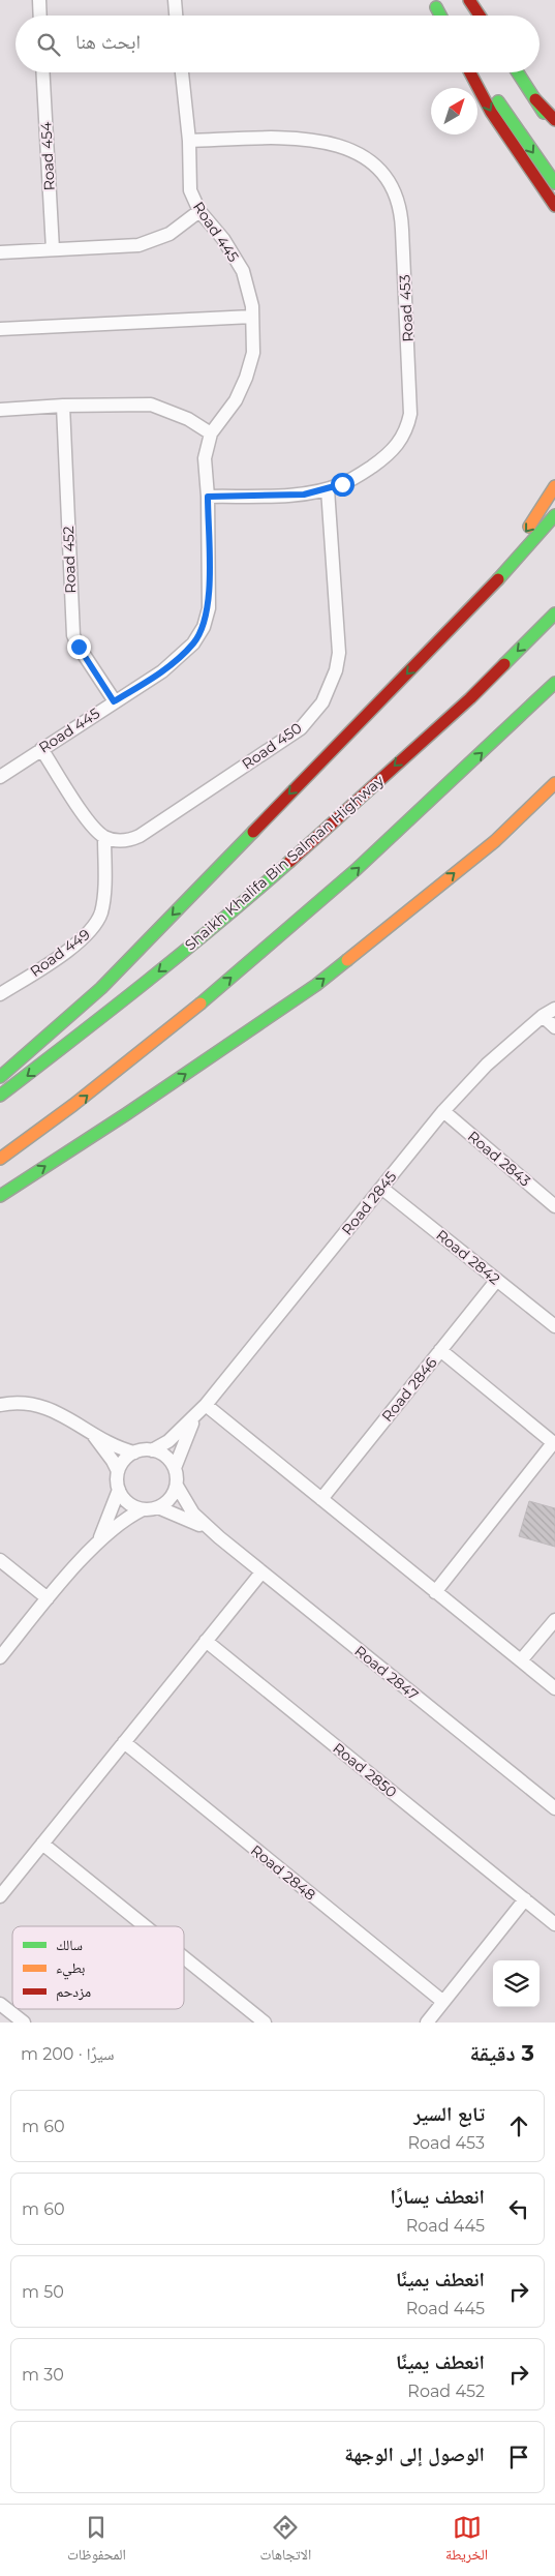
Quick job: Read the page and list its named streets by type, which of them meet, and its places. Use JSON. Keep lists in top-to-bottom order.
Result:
{
  "streets": {
    "main road": ["Shaikh Khalifa Bin Salman Highway"],
    "street": [
      "Road 454",
      "Road 445",
      "Road 453",
      "Road 452",
      "Road 450",
      "Road 449",
      "Road 2843",
      "Road 2845",
      "Road 2842",
      "Road 2846",
      "Road 2847",
      "Road 2850",
      "Road 2848"
    ]
  },
  "crossings": [
    ["Road 445", "Road 453"],
    ["Road 445", "Road 452"],
    ["Road 453", "Road 450"],
    ["Road 450", "Road 449"],
    ["Road 2843", "Road 2845"],
    ["Road 2845", "Road 2842"],
    ["Road 2845", "Road 2847"],
    ["Road 2842", "Road 2846"]
  ],
  "legend": ["سالك", "بطيء", "مزدحم"],
  "north": "top right",
  "page": {
    "search": "ابحث هنا",
    "heading": ["3 دقيقة", "سيرًا · 200 m"],
    "list": [
      ["تابع السير", "Road 453", "60 m"],
      ["انعطف يسارًا", "Road 445", "60 m"],
      ["انعطف يمينًا", "Road 445", "50 m"],
      ["انعطف يمينًا", "Road 452", "30 m"],
      "الوصول إلى الوجهة"
    ],
    "nav": ["الخريطة", "الاتجاهات", "المحفوظات"]
  }
}
